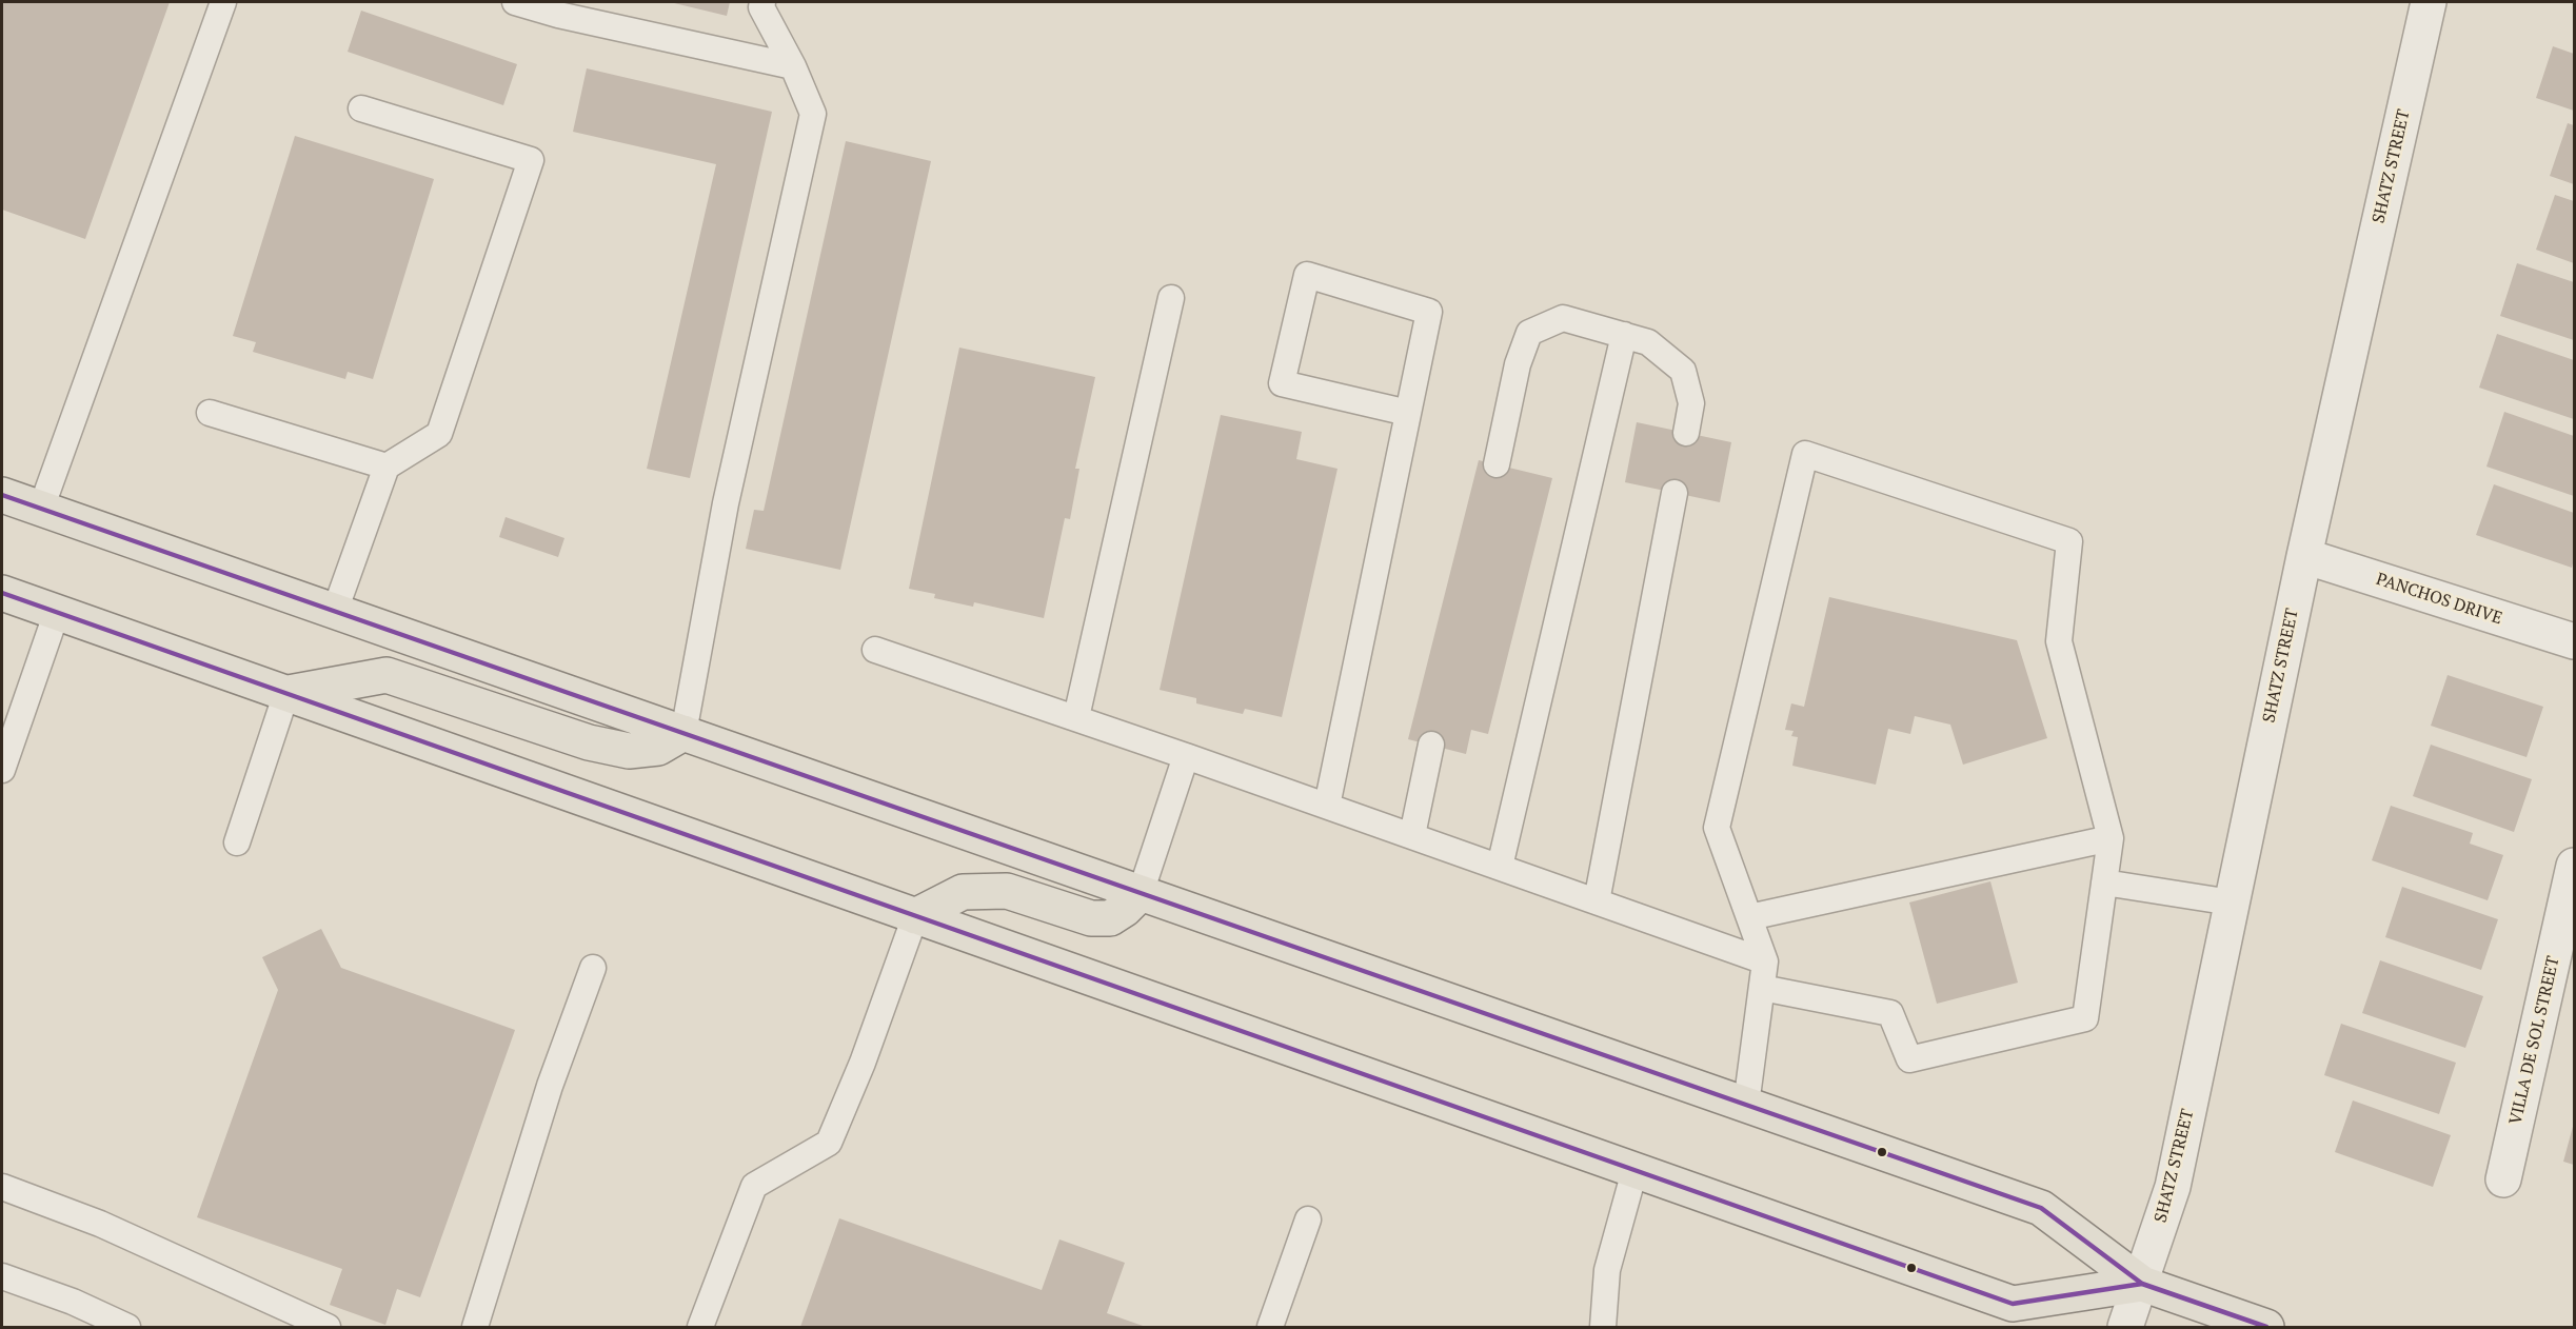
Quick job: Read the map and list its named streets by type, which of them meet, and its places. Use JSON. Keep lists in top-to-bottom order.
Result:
{
  "streets": {
    "street": ["SHATZ STREET", "PANCHOS DRIVE", "VILLA DE SOL STREET"]
  },
  "crossings": [
    ["SHATZ STREET", "PANCHOS DRIVE"]
  ]
}
